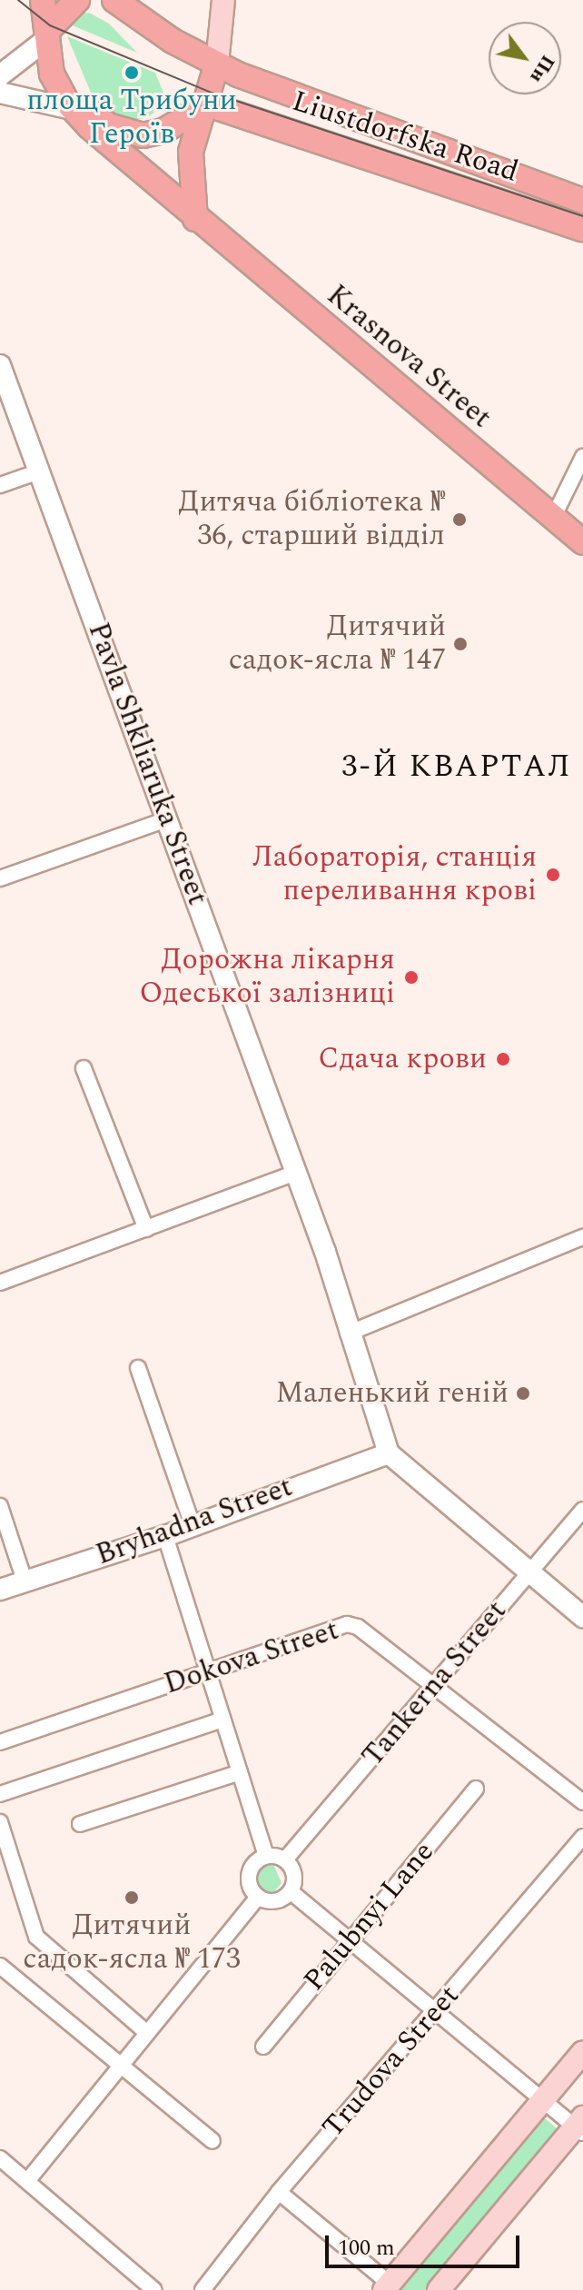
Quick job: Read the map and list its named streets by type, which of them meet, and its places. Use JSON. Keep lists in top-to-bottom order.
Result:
{
  "streets": {
    "main road": ["Liustdorfska Road", "Krasnova Street"],
    "street": [
      "Pavla Shkliaruka Street",
      "Bryhadna Street",
      "Dokova Street",
      "Tankerna Street",
      "Palubnyi Lane",
      "Trudova Street"
    ]
  },
  "crossings": [
    ["Pavla Shkliaruka Street", "Bryhadna Street"],
    ["Dokova Street", "Tankerna Street"]
  ],
  "districts": ["3-Й КВАРТАЛ"],
  "places": [
    "площа Трибуни Героїв",
    "Дитяча бібліотека № 36, старший відділ",
    "Дитячий садок-ясла № 147",
    "Лабораторія, станція переливання крові",
    "Дорожна лікарня Одеської залізниці",
    "Сдача крови",
    "Маленький геній",
    "Дитячий садок-ясла № 173"
  ],
  "scale_bar": "100 m",
  "north": "bottom right"
}
